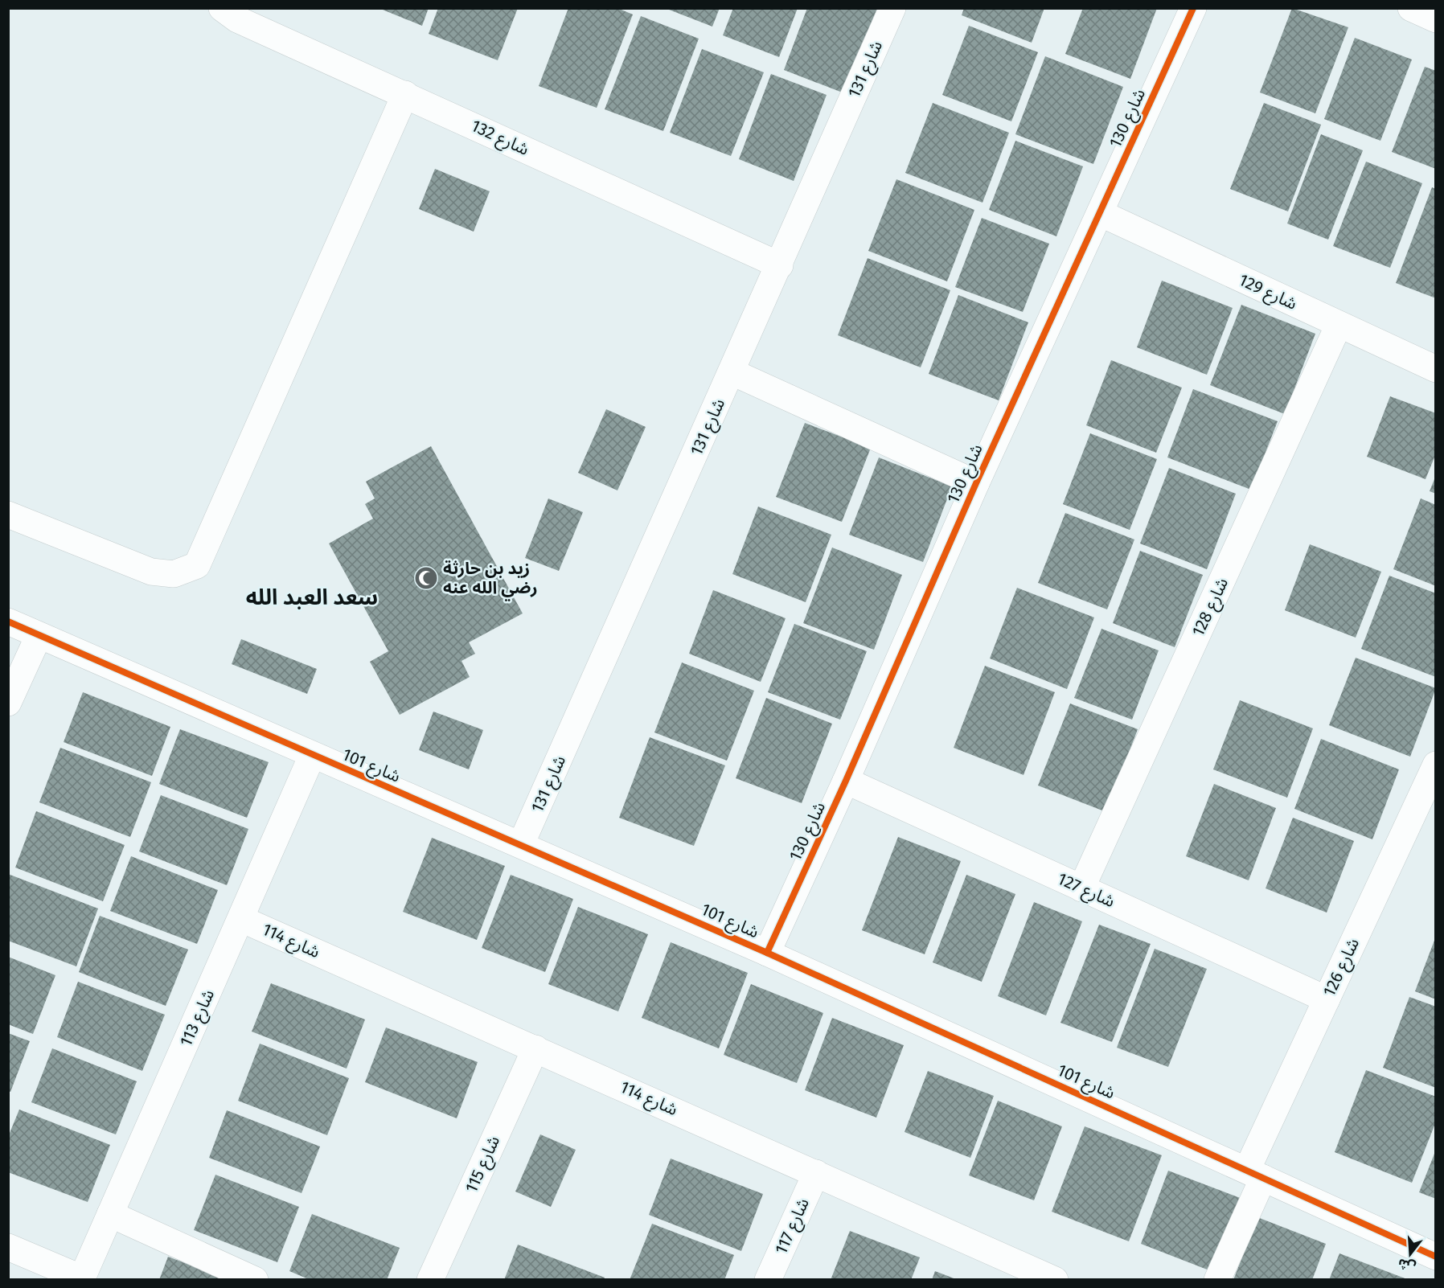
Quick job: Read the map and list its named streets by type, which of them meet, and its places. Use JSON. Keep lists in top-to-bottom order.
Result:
{
  "streets": {
    "street": [
      "شارع 131",
      "شارع 130",
      "شارع 132",
      "شارع 129",
      "شارع 128",
      "شارع 101",
      "شارع 127",
      "شارع 114",
      "شارع 126",
      "شارع 113",
      "شارع 115",
      "شارع 117"
    ]
  },
  "crossings": [
    ["شارع 131", "شارع 130"],
    ["شارع 131", "شارع 132"],
    ["شارع 131", "شارع 101"],
    ["شارع 130", "شارع 129"],
    ["شارع 130", "شارع 101"],
    ["شارع 130", "شارع 127"],
    ["شارع 129", "شارع 128"],
    ["شارع 128", "شارع 127"],
    ["شارع 101", "شارع 126"],
    ["شارع 101", "شارع 113"],
    ["شارع 127", "شارع 126"],
    ["شارع 114", "شارع 113"],
    ["شارع 114", "شارع 115"],
    ["شارع 114", "شارع 117"]
  ],
  "districts": ["سعد العبد الله"],
  "places": {
    "mosque": ["زيد بن حارثة رضي الله عنه"]
  },
  "north": "bottom"
}
